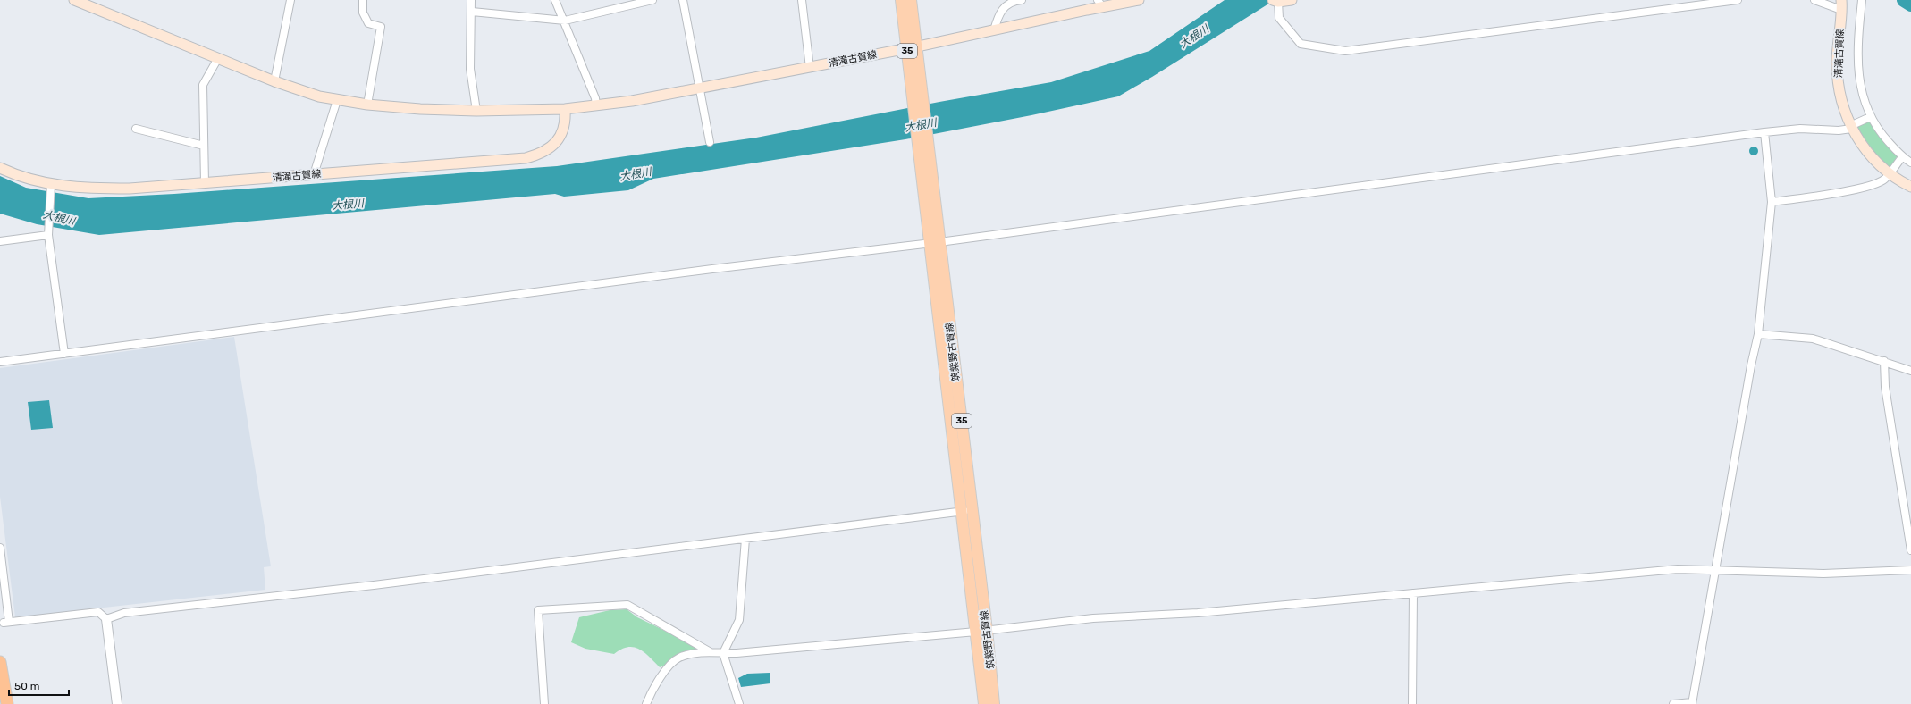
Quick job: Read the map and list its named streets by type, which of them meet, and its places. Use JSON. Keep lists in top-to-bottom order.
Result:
{
  "streets": {
    "main road": ["35", "清滝古賀線", "筑紫野古賀線"]
  },
  "crossings": [
    ["清滝古賀線", "筑紫野古賀線"]
  ],
  "water": ["大根川"],
  "scale_bar": "50 m"
}
